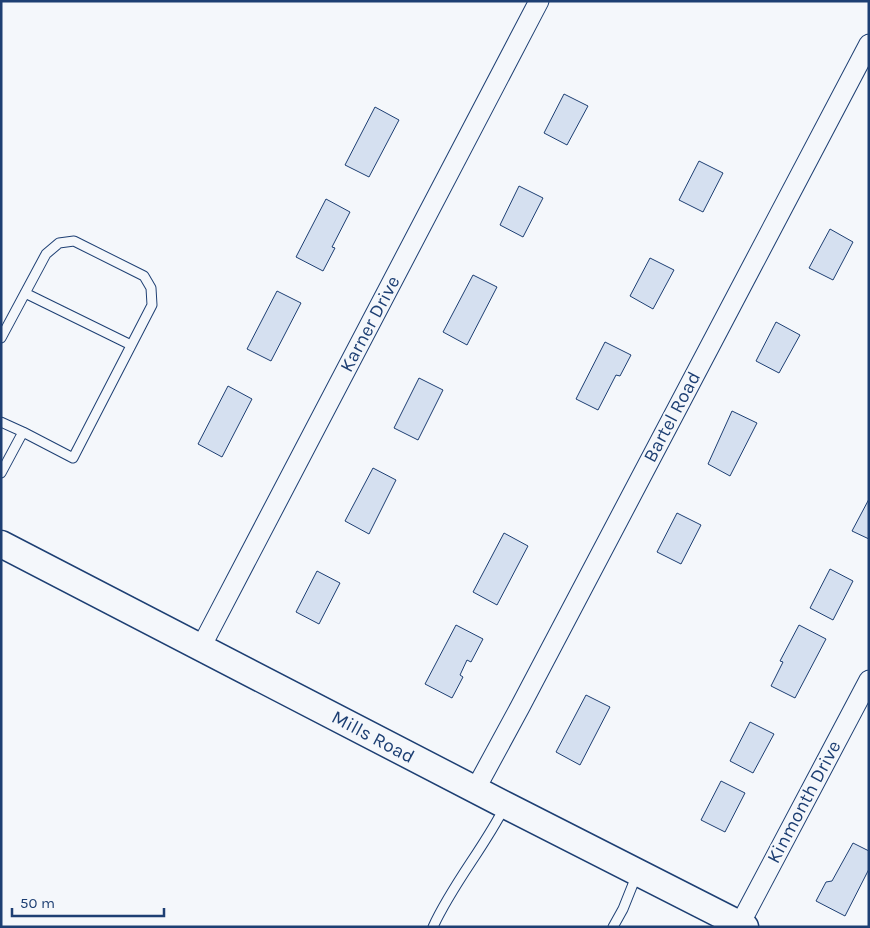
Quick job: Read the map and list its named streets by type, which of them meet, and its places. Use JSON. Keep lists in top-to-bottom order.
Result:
{
  "streets": {
    "street": [
      "Karner Drive",
      "Bartel Road",
      "Mills Road",
      "Kinmonth Drive"
    ]
  },
  "crossings": [
    ["Karner Drive", "Mills Road"],
    ["Bartel Road", "Mills Road"],
    ["Mills Road", "Kinmonth Drive"]
  ],
  "scale_bar": "50 m"
}
